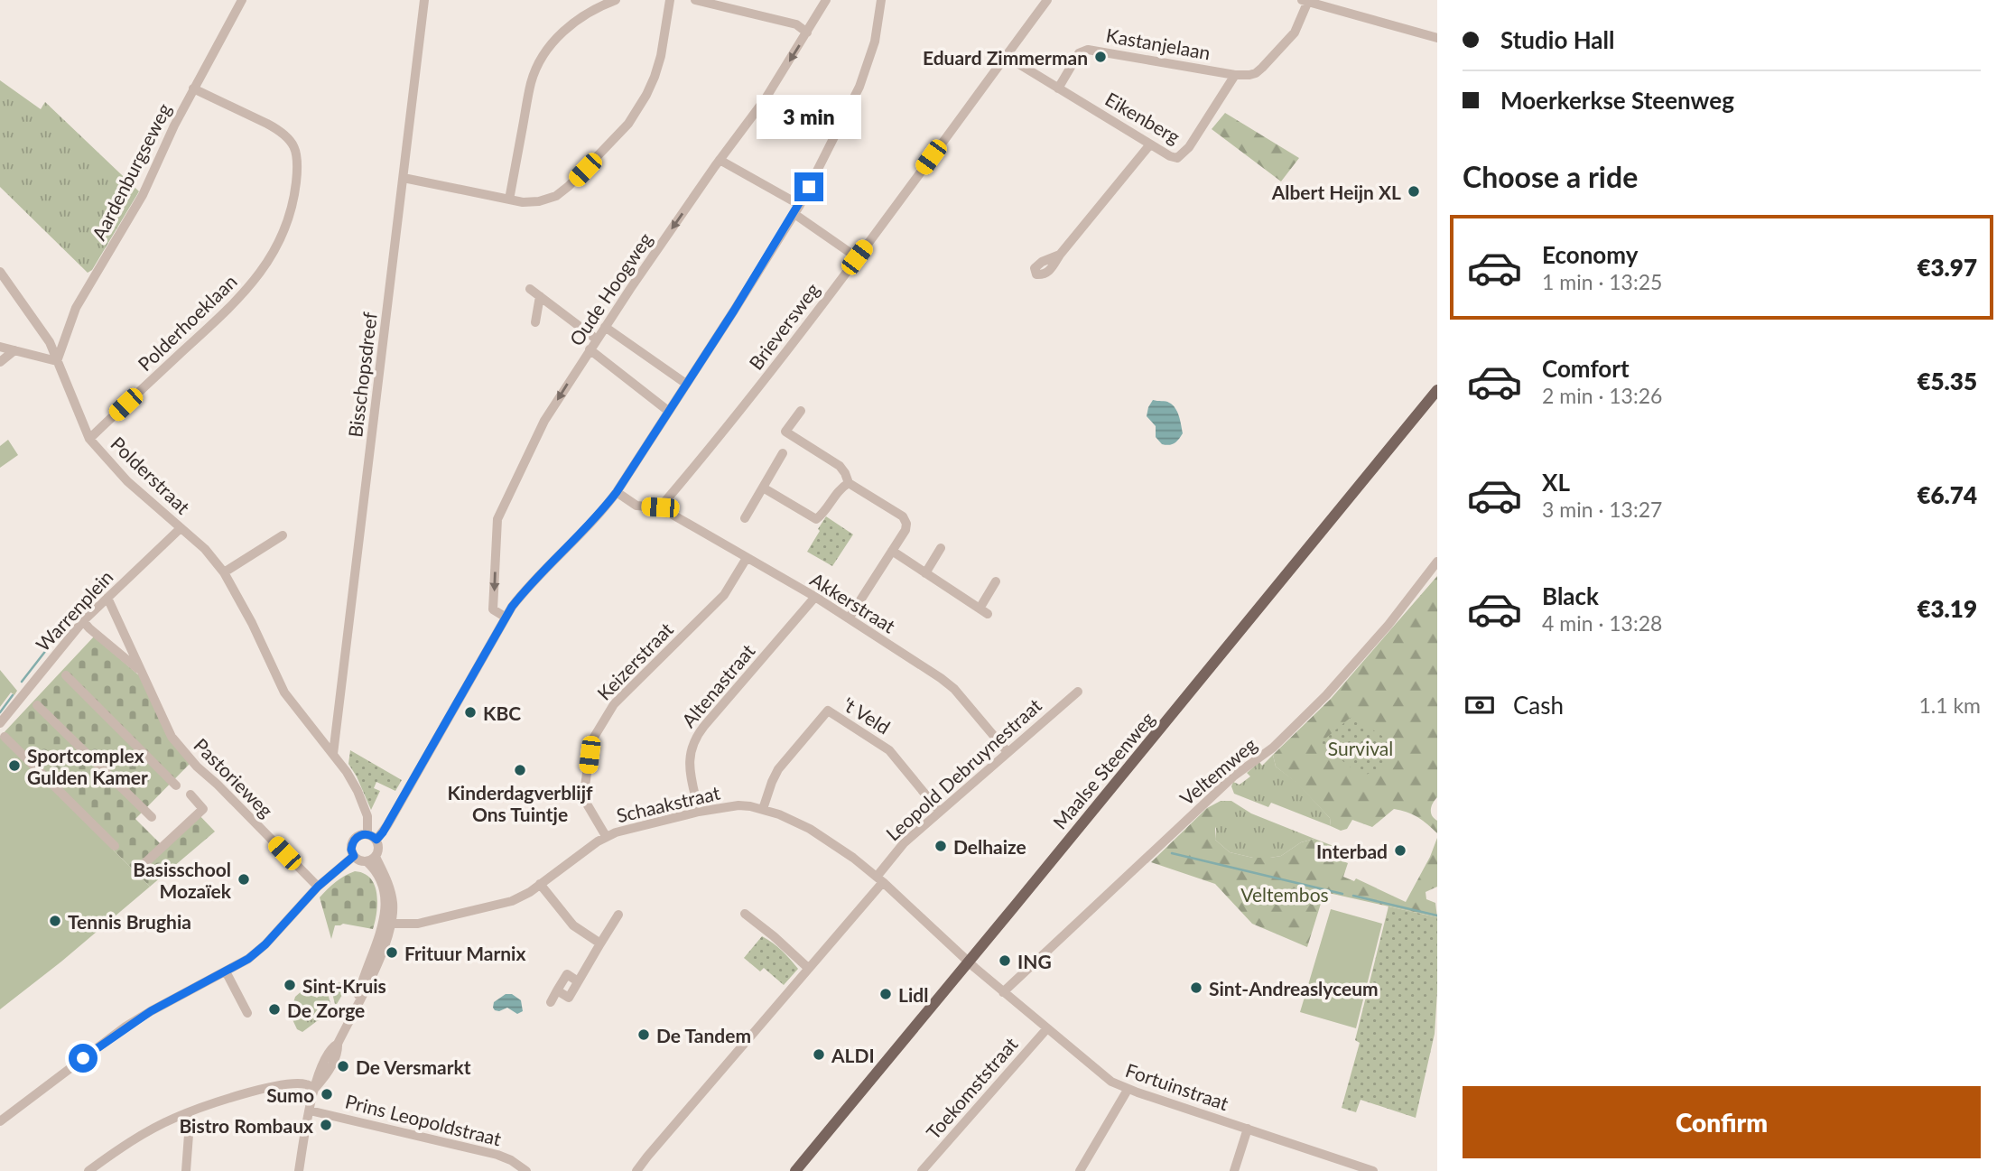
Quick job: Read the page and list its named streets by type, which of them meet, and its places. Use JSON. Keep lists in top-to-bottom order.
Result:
{
  "streets": {
    "main road": ["Maalse Steenweg"],
    "street": [
      "Kastanjelaan",
      "Eikenberg",
      "Aardenburgseweg",
      "Oude Hoogweg",
      "Polderhoeklaan",
      "Brieversweg",
      "Bisschopsdreef",
      "Polderstraat",
      "Akkerstraat",
      "Warrenplein",
      "Keizerstraat",
      "Altenastraat",
      "'t Veld",
      "Leopold Debruynestraat",
      "Veltemweg",
      "Pastorieweg",
      "Schaakstraat",
      "Fortuinstraat",
      "Toekomststraat",
      "Prins Leopoldstraat"
    ]
  },
  "crossings": [
    ["Kastanjelaan", "Eikenberg"],
    ["Eikenberg", "Brieversweg"],
    ["Aardenburgseweg", "Polderhoeklaan"],
    ["Aardenburgseweg", "Polderstraat"],
    ["Polderhoeklaan", "Polderstraat"],
    ["Brieversweg", "Akkerstraat"],
    ["Bisschopsdreef", "Polderstraat"],
    ["Polderstraat", "Warrenplein"],
    ["Akkerstraat", "Keizerstraat"],
    ["Akkerstraat", "Altenastraat"],
    ["Akkerstraat", "Leopold Debruynestraat"],
    ["Warrenplein", "Pastorieweg"],
    ["Keizerstraat", "Schaakstraat"],
    ["Altenastraat", "Schaakstraat"],
    ["'t Veld", "Leopold Debruynestraat"],
    ["'t Veld", "Schaakstraat"],
    ["Leopold Debruynestraat", "Schaakstraat"],
    ["Maalse Steenweg", "Schaakstraat"],
    ["Maalse Steenweg", "Fortuinstraat"],
    ["Veltemweg", "Fortuinstraat"],
    ["Schaakstraat", "Fortuinstraat"],
    ["Fortuinstraat", "Toekomststraat"]
  ],
  "one_way": ["Oude Hoogweg"],
  "parks": ["Survival", "Veltembos"],
  "places": [
    "Eduard Zimmerman",
    "Albert Heijn XL",
    "KBC",
    "Sportcomplex Gulden Kamer",
    "Kinderdagverblijf Ons Tuintje",
    "Delhaize",
    "Interbad",
    "Basisschool Mozaïek",
    "Tennis Brughia",
    "Frituur Marnix",
    "ING",
    "Sint-Kruis",
    "Sint-Andreaslyceum",
    "Lidl",
    "De Zorge",
    "De Tandem",
    "ALDI",
    "De Versmarkt",
    "Sumo",
    "Bistro Rombaux"
  ],
  "page": {
    "banner": ["Studio Hall", "Moerkerkse Steenweg"],
    "bubble": "3 min",
    "heading": "Choose a ride",
    "list": [
      {
        "name": "Economy",
        "note": "1 min · 13:25",
        "value": "€3.97"
      },
      {
        "name": "Comfort",
        "note": "2 min · 13:26",
        "value": "€5.35"
      },
      {
        "name": "XL",
        "note": "3 min · 13:27",
        "value": "€6.74"
      },
      {
        "name": "Black",
        "note": "4 min · 13:28",
        "value": "€3.19"
      }
    ],
    "pay": ["Cash", "1.1 km"],
    "buttons": "Confirm"
  }
}
